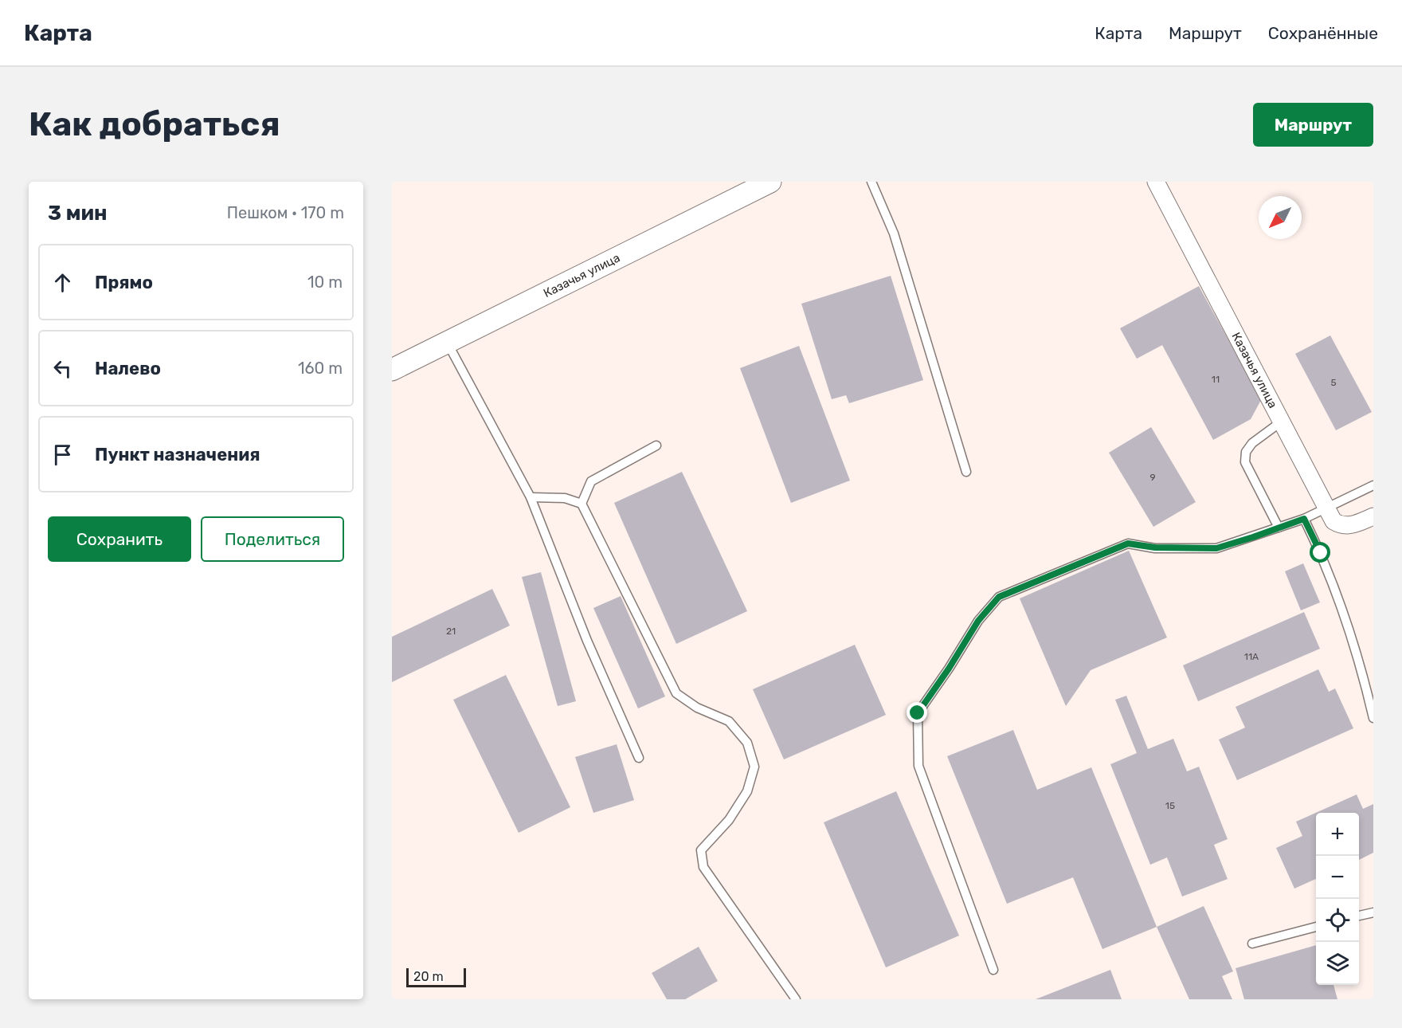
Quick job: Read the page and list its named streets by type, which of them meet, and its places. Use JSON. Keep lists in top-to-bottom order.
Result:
{
  "streets": {
    "street": ["Казачья улица"]
  },
  "house_numbers": [
    "11",
    "5",
    "9",
    "21",
    "11А",
    "15"
  ],
  "scale_bar": "20 m",
  "north": "bottom left",
  "page": {
    "header": "Карта",
    "nav": ["Карта", "Маршрут", "Сохранённые"],
    "buttons": [
      "Маршрут",
      ["Сохранить", "Поделиться"]
    ],
    "title": "Как добраться",
    "heading": ["3 мин", "Пешком · 170 m"],
    "list": [
      ["Прямо", "10 m"],
      ["Налево", "160 m"],
      "Пункт назначения"
    ],
    "map_buttons": ["+", "−"],
    "scale": "20 m"
  }
}
